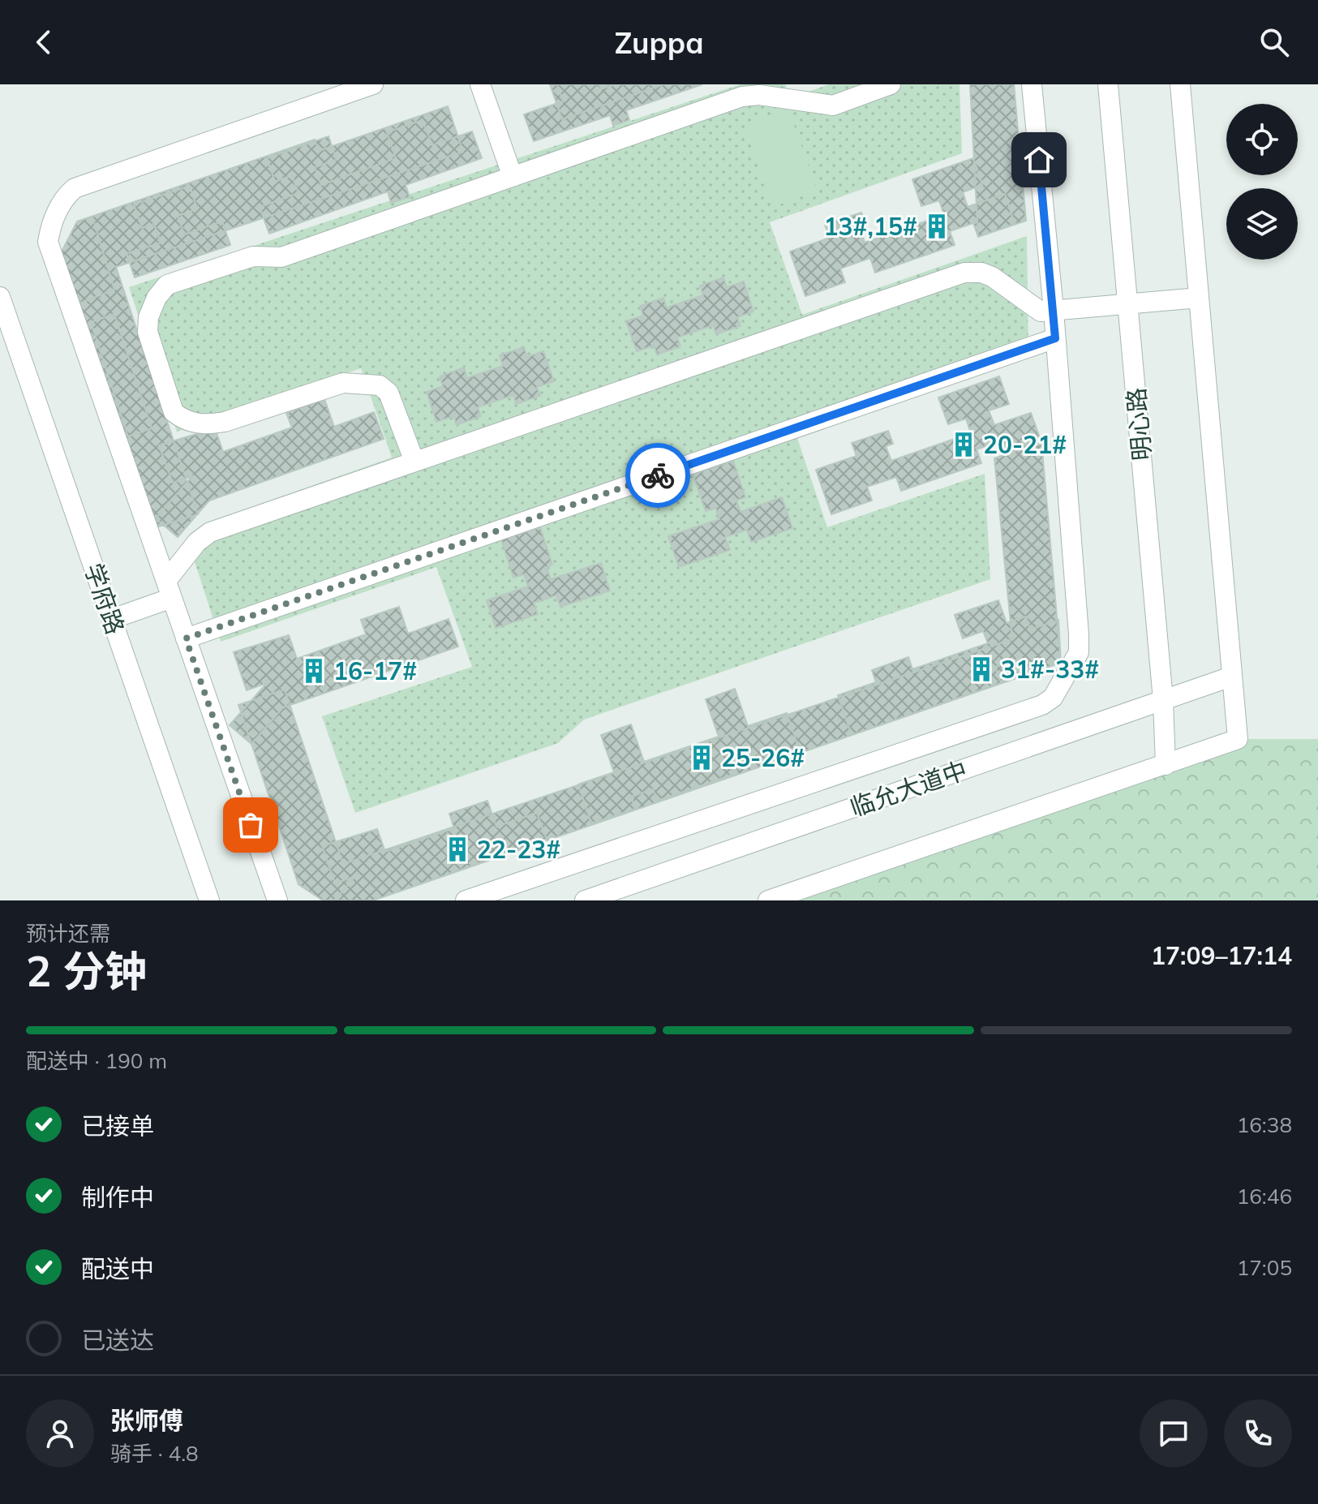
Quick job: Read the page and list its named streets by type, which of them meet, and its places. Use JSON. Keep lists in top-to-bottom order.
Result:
{
  "streets": {
    "street": ["明心路", "学府路", "临允大道中"]
  },
  "crossings": [
    ["明心路", "临允大道中"]
  ],
  "places": {
    "building": [
      "13#,15#",
      "20-21#",
      "31#-33#",
      "16-17#",
      "25-26#",
      "22-23#"
    ]
  },
  "page": {
    "header": "Zuppa",
    "heading": ["2 分钟", "预计还需", "17:09–17:14"],
    "panel": ["张师傅", "骑手 · 4.8"],
    "bar": "配送中 · 190 m",
    "list": [
      ["已接单", "16:38"],
      ["制作中", "16:46"],
      ["配送中", "17:05"],
      "已送达"
    ]
  }
}
